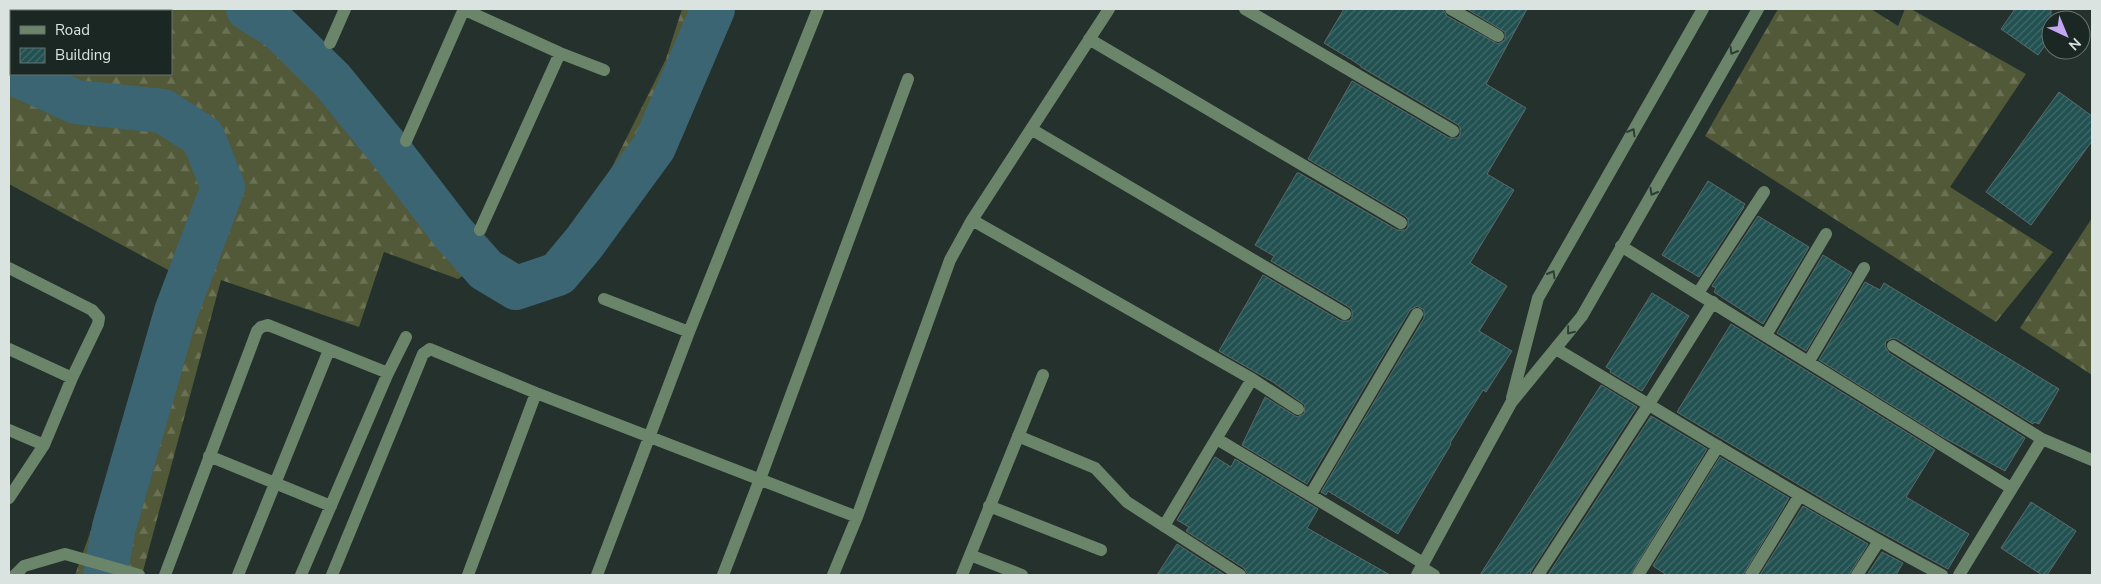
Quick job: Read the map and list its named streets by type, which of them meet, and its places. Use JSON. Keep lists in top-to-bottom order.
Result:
{
  "legend": ["Road", "Building"],
  "north": "bottom right"
}
